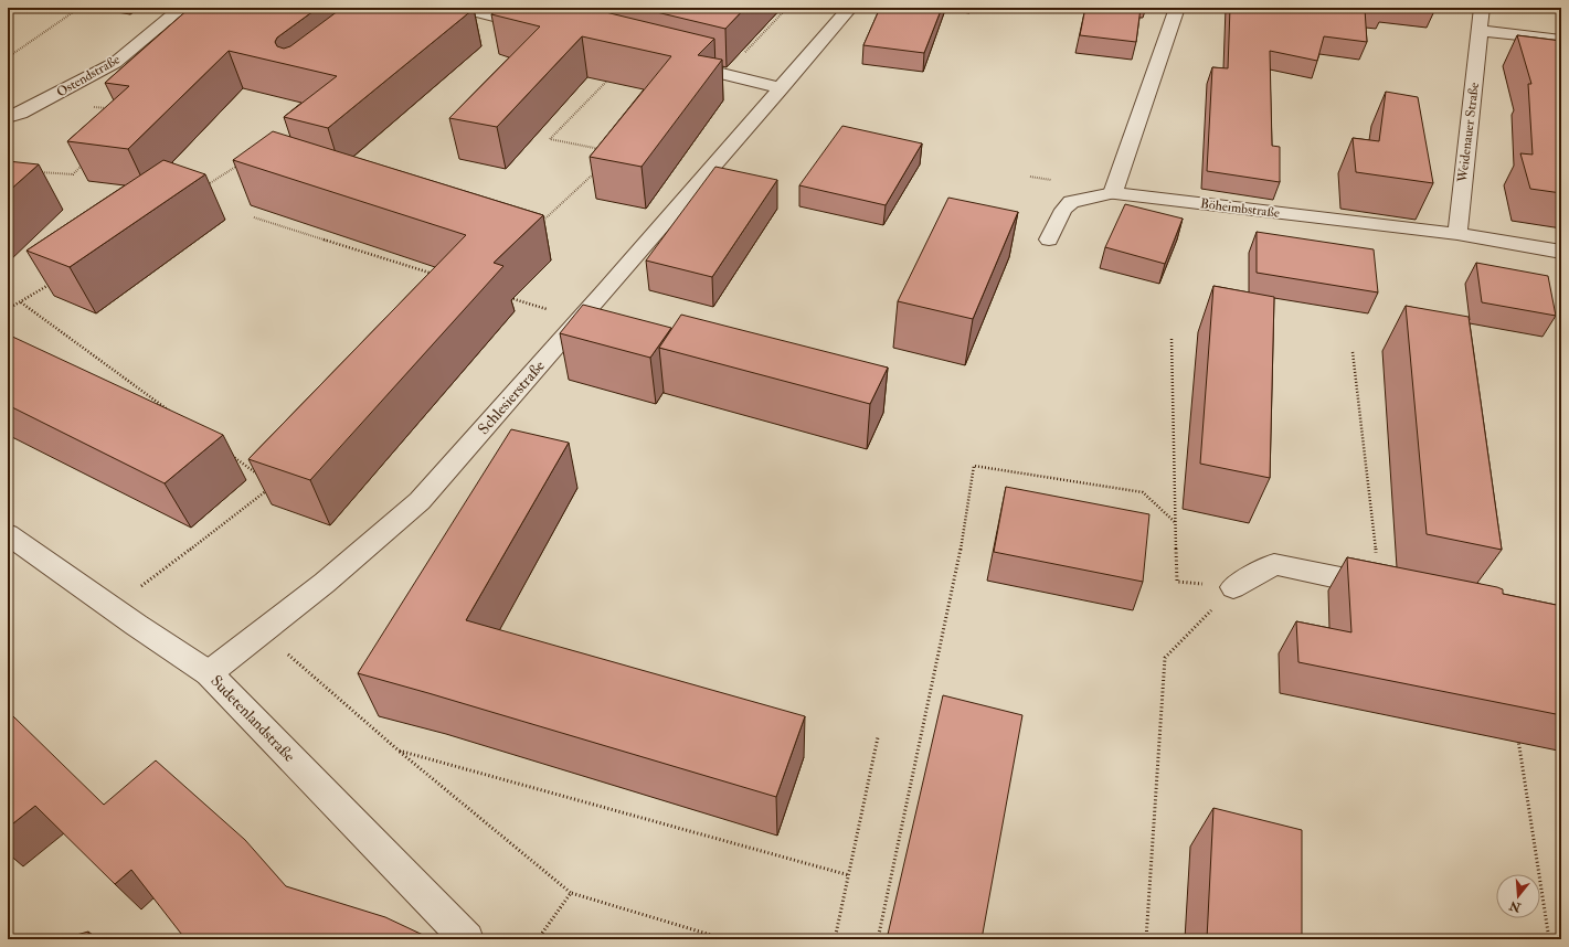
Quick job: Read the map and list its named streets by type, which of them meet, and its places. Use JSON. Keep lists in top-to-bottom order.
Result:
{
  "streets": {
    "street": [
      "Ostendstraße",
      "Weidenauer Straße",
      "Böheimbstraße",
      "Schlesierstraße",
      "Sudetenlandstraße"
    ]
  },
  "crossings": [
    ["Weidenauer Straße", "Böheimbstraße"],
    ["Schlesierstraße", "Sudetenlandstraße"]
  ],
  "north": "bottom"
}
